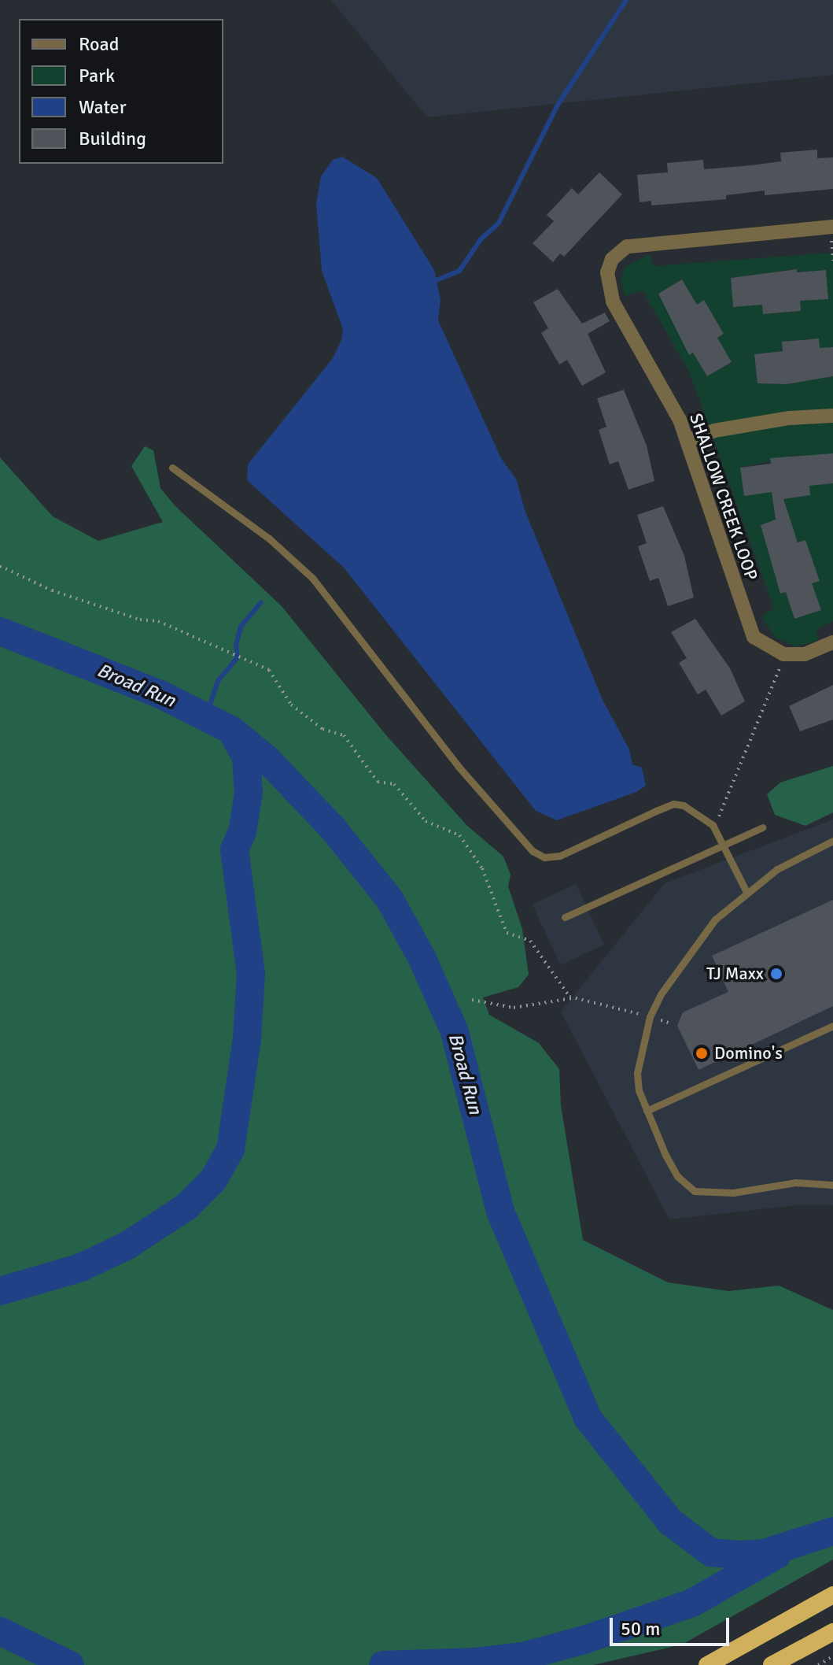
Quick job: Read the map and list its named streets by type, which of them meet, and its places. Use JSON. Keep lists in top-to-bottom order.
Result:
{
  "streets": {
    "street": ["SHALLOW CREEK LOOP"]
  },
  "water": ["Broad Run"],
  "places": ["TJ Maxx", "Domino's"],
  "legend": [
    "Road",
    "Park",
    "Water",
    "Building"
  ],
  "scale_bar": "50 m"
}
